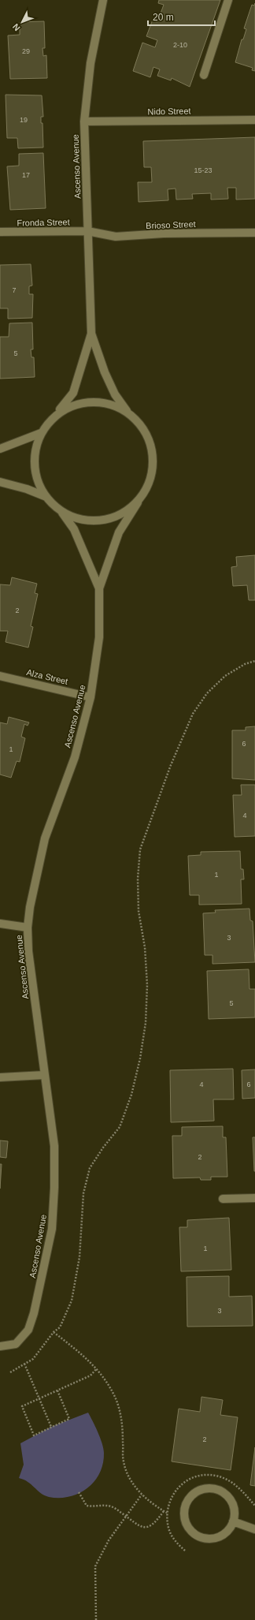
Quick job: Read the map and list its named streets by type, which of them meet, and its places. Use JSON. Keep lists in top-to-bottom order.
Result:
{
  "streets": {
    "street": [
      "Nido Street",
      "Ascenso Avenue",
      "Fronda Street",
      "Brioso Street",
      "Alza Street"
    ]
  },
  "crossings": [
    ["Nido Street", "Ascenso Avenue"],
    ["Ascenso Avenue", "Fronda Street"],
    ["Ascenso Avenue", "Brioso Street"],
    ["Ascenso Avenue", "Alza Street"],
    ["Fronda Street", "Brioso Street"]
  ],
  "house_numbers": [
    "2-10",
    "29",
    "19",
    "15-23",
    "17",
    "7",
    "5",
    "2",
    "6",
    "1",
    "4",
    "1",
    "3",
    "5",
    "4",
    "6",
    "2",
    "1",
    "3",
    "2"
  ],
  "scale_bar": "20 m",
  "north": "bottom left"
}
